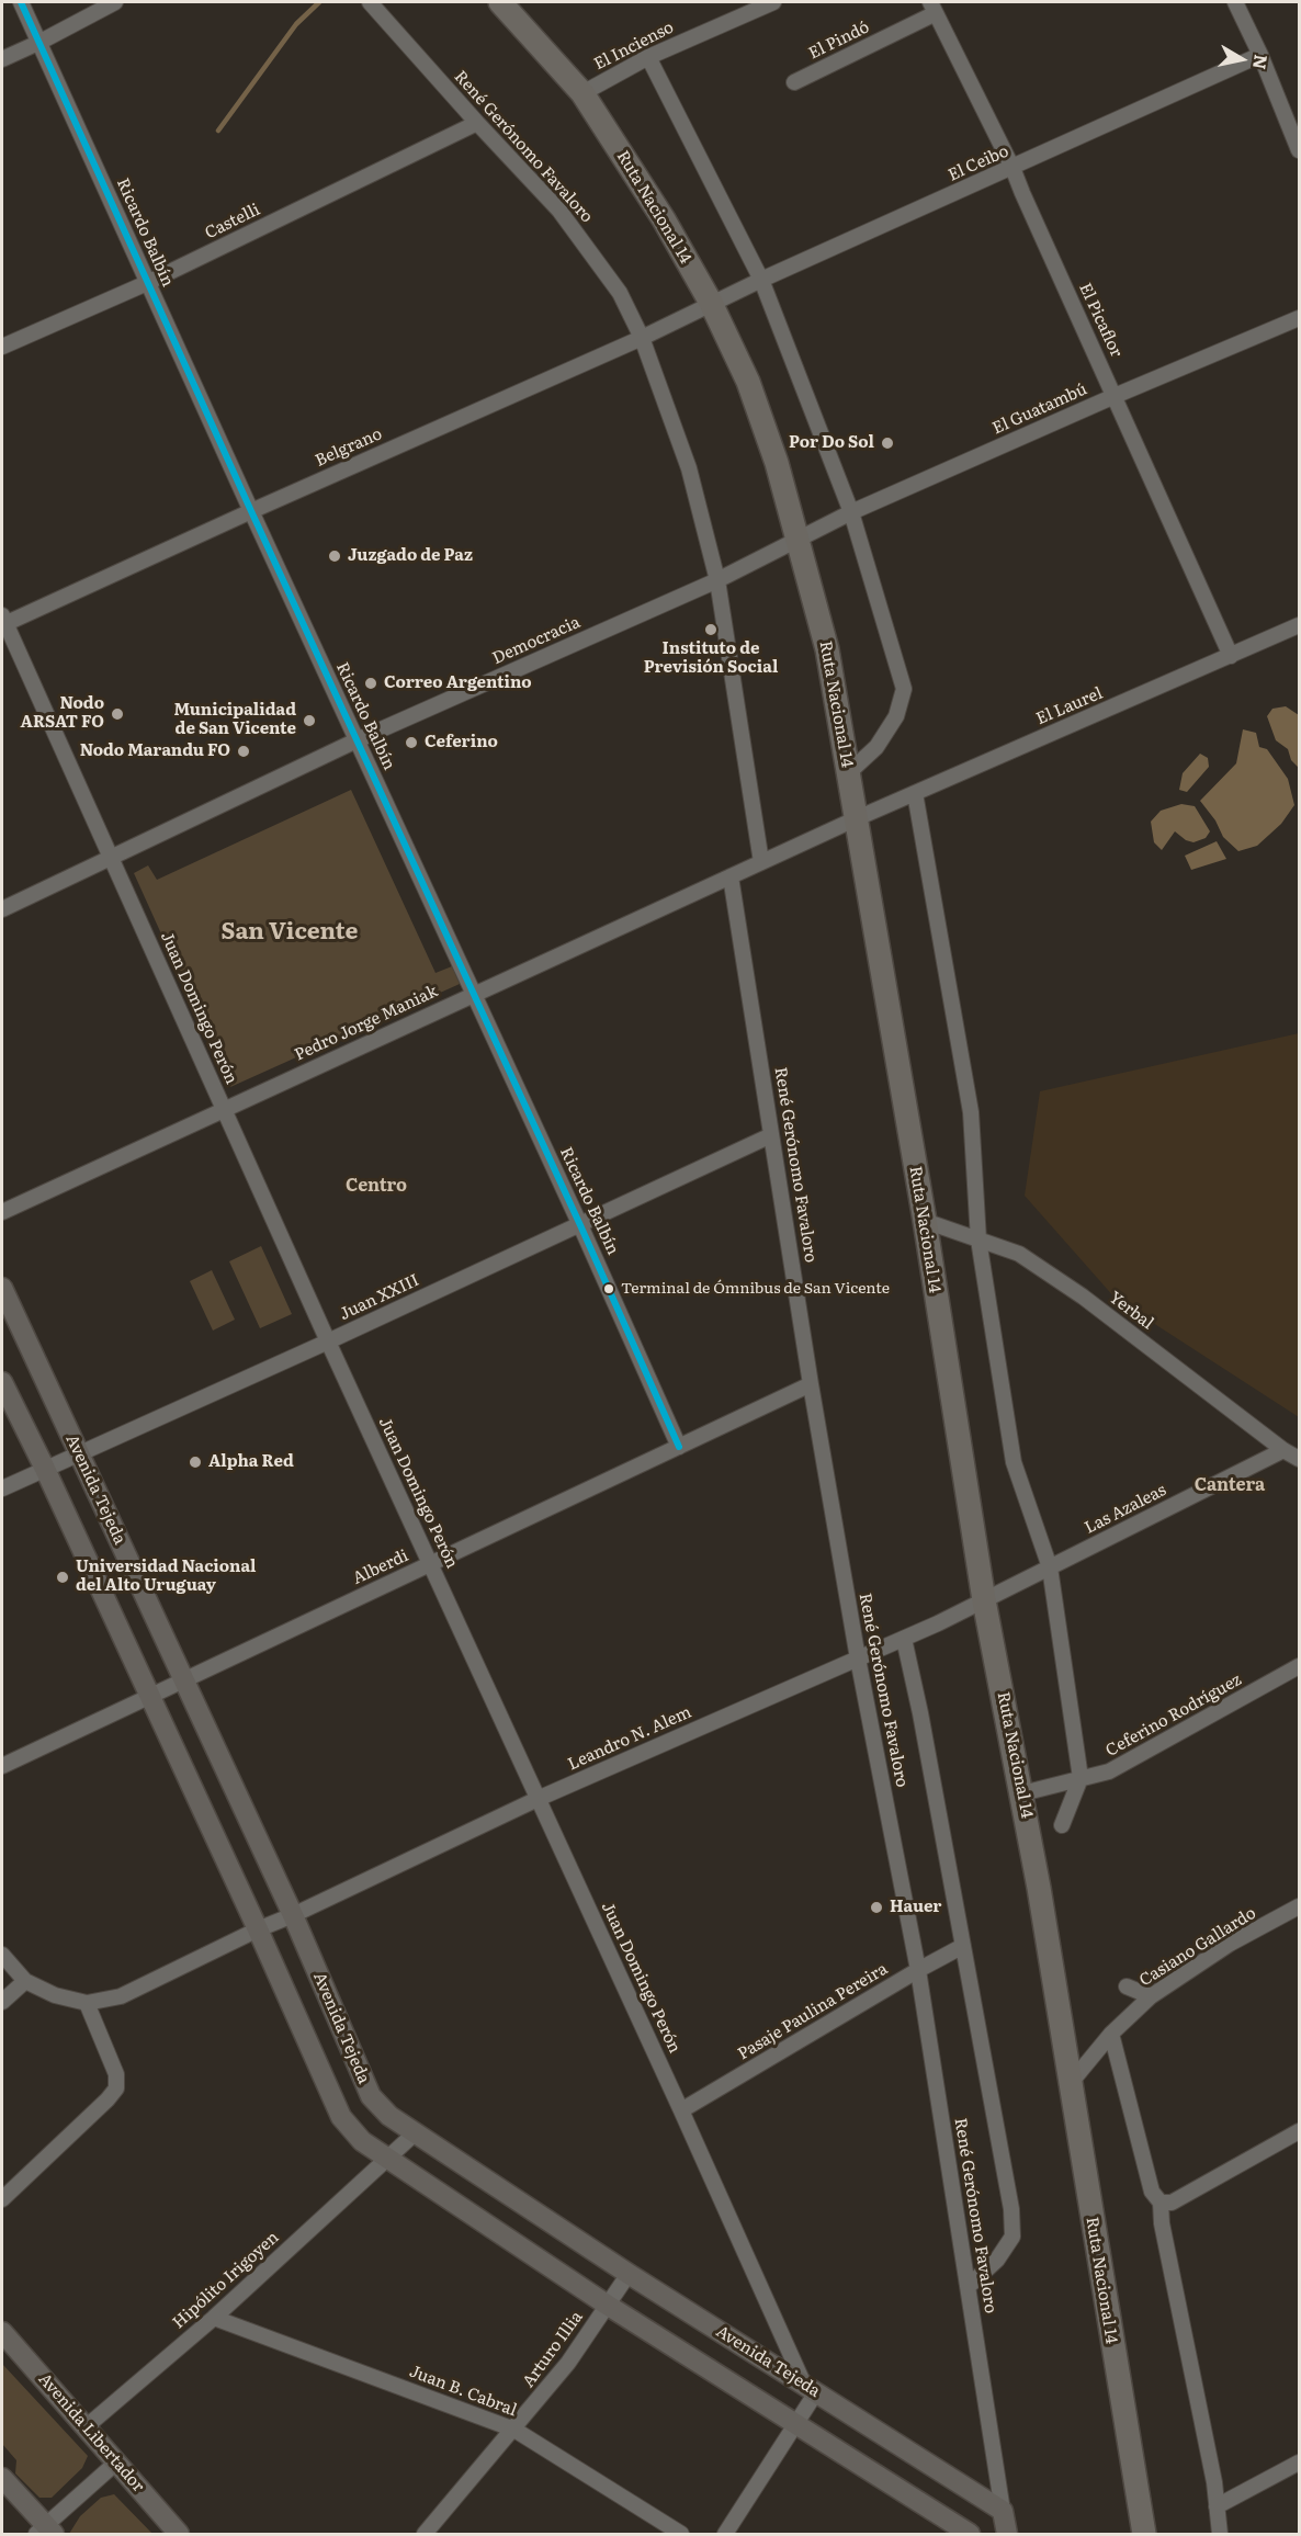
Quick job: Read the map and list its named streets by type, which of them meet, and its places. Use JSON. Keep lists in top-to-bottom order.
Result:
{
  "streets": {
    "highway": ["Ruta Nacional 14"],
    "main road": ["Avenida Tejeda", "Avenida Libertador"],
    "street": [
      "El Pindó",
      "El Incienso",
      "René Gerónomo Favaloro",
      "El Ceibo",
      "Castelli",
      "Ricardo Balbín",
      "El Picaflor",
      "El Guatambú",
      "Belgrano",
      "Democracia",
      "El Laurel",
      "Juan Domingo Perón",
      "Pedro Jorge Maniak",
      "Juan XXIII",
      "Yerbal",
      "Las Azaleas",
      "Alberdi",
      "Ceferino Rodríguez",
      "Leandro N. Alem",
      "Casiano Gallardo",
      "Pasaje Paulina Pereira",
      "Hipólito Irigoyen",
      "Arturo Illia",
      "Juan B. Cabral"
    ]
  },
  "crossings": [
    ["El Pindó", "El Picaflor"],
    ["El Incienso", "Ruta Nacional 14"],
    ["René Gerónomo Favaloro", "Castelli"],
    ["René Gerónomo Favaloro", "Belgrano"],
    ["René Gerónomo Favaloro", "Democracia"],
    ["René Gerónomo Favaloro", "Pedro Jorge Maniak"],
    ["René Gerónomo Favaloro", "Juan XXIII"],
    ["René Gerónomo Favaloro", "Avenida Tejeda"],
    ["René Gerónomo Favaloro", "Alberdi"],
    ["René Gerónomo Favaloro", "Leandro N. Alem"],
    ["René Gerónomo Favaloro", "Pasaje Paulina Pereira"],
    ["El Ceibo", "Ruta Nacional 14"],
    ["El Ceibo", "El Picaflor"],
    ["El Ceibo", "Belgrano"],
    ["Ruta Nacional 14", "El Guatambú"],
    ["Ruta Nacional 14", "Belgrano"],
    ["Ruta Nacional 14", "Democracia"],
    ["Ruta Nacional 14", "El Laurel"],
    ["Ruta Nacional 14", "Pedro Jorge Maniak"],
    ["Ruta Nacional 14", "Yerbal"],
    ["Ruta Nacional 14", "Las Azaleas"],
    ["Ruta Nacional 14", "Ceferino Rodríguez"],
    ["Ruta Nacional 14", "Leandro N. Alem"],
    ["Ruta Nacional 14", "Casiano Gallardo"],
    ["Castelli", "Ricardo Balbín"],
    ["Ricardo Balbín", "Belgrano"],
    ["Ricardo Balbín", "Democracia"],
    ["Ricardo Balbín", "Pedro Jorge Maniak"],
    ["Ricardo Balbín", "Juan XXIII"],
    ["Ricardo Balbín", "Alberdi"],
    ["El Picaflor", "El Guatambú"],
    ["El Picaflor", "El Laurel"],
    ["El Guatambú", "Democracia"],
    ["Belgrano", "Juan Domingo Perón"],
    ["Democracia", "Juan Domingo Perón"],
    ["El Laurel", "Pedro Jorge Maniak"],
    ["Juan Domingo Perón", "Pedro Jorge Maniak"],
    ["Juan Domingo Perón", "Juan XXIII"],
    ["Juan Domingo Perón", "Avenida Tejeda"],
    ["Juan Domingo Perón", "Alberdi"],
    ["Juan Domingo Perón", "Leandro N. Alem"],
    ["Juan Domingo Perón", "Pasaje Paulina Pereira"],
    ["Juan XXIII", "Avenida Tejeda"],
    ["Yerbal", "Las Azaleas"],
    ["Avenida Tejeda", "Alberdi"],
    ["Avenida Tejeda", "Leandro N. Alem"],
    ["Avenida Tejeda", "Hipólito Irigoyen"],
    ["Avenida Tejeda", "Arturo Illia"],
    ["Las Azaleas", "Leandro N. Alem"],
    ["Hipólito Irigoyen", "Juan B. Cabral"],
    ["Hipólito Irigoyen", "Avenida Libertador"],
    ["Arturo Illia", "Juan B. Cabral"]
  ],
  "districts": ["San Vicente", "Centro", "Cantera"],
  "places": [
    "Por Do Sol",
    "Juzgado de Paz",
    "Instituto de Previsión Social",
    "Correo Argentino",
    "Nodo ARSAT FO",
    "Municipalidad de San Vicente",
    "Ceferino",
    "Nodo Marandu FO",
    "Terminal de Ómnibus de San Vicente",
    "Alpha Red",
    "Universidad Nacional del Alto Uruguay",
    "Hauer"
  ],
  "north": "right"
}
